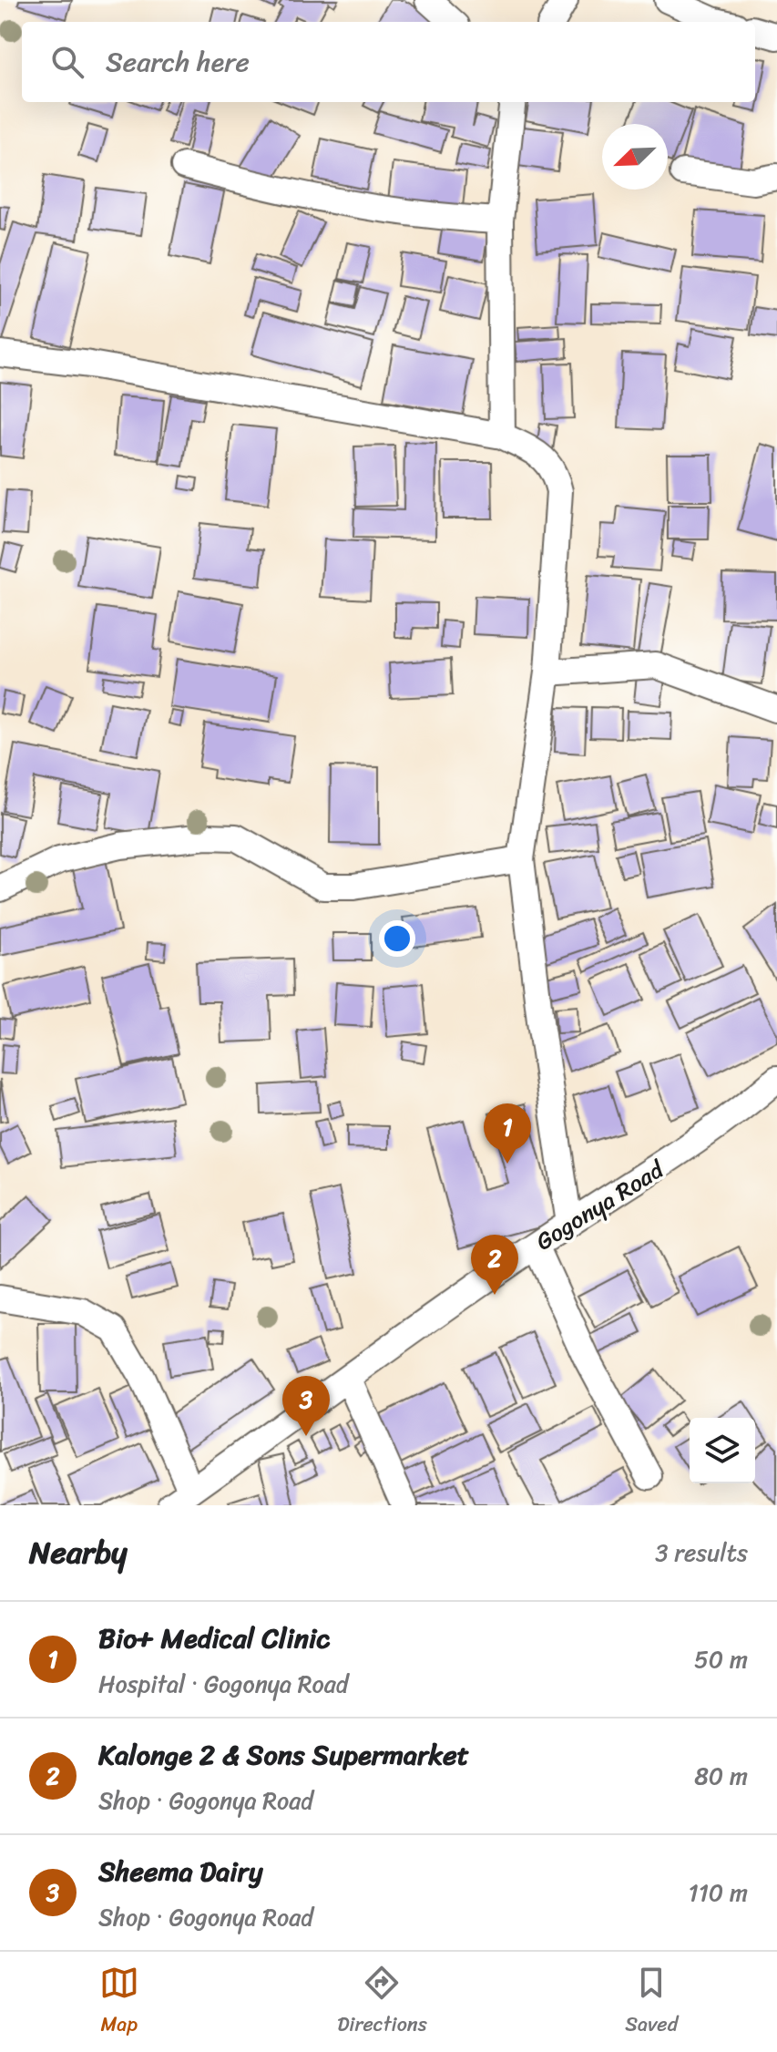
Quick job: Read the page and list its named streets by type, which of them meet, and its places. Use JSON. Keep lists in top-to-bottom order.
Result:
{
  "streets": {
    "street": ["Gogonya Road"]
  },
  "north": "bottom left",
  "page": {
    "search": "Search here",
    "pins": ["1", "2", "3"],
    "heading": ["Nearby", "3 results"],
    "list": [
      {
        "mark": "1",
        "name": "Bio+ Medical Clinic",
        "note": "Hospital · Gogonya Road",
        "value": "50 m"
      },
      {
        "mark": "2",
        "name": "Kalonge 2 & Sons Supermarket",
        "note": "Shop · Gogonya Road",
        "value": "80 m"
      },
      {
        "mark": "3",
        "name": "Sheema Dairy",
        "note": "Shop · Gogonya Road",
        "value": "110 m"
      }
    ],
    "nav": ["Map", "Directions", "Saved"]
  }
}
